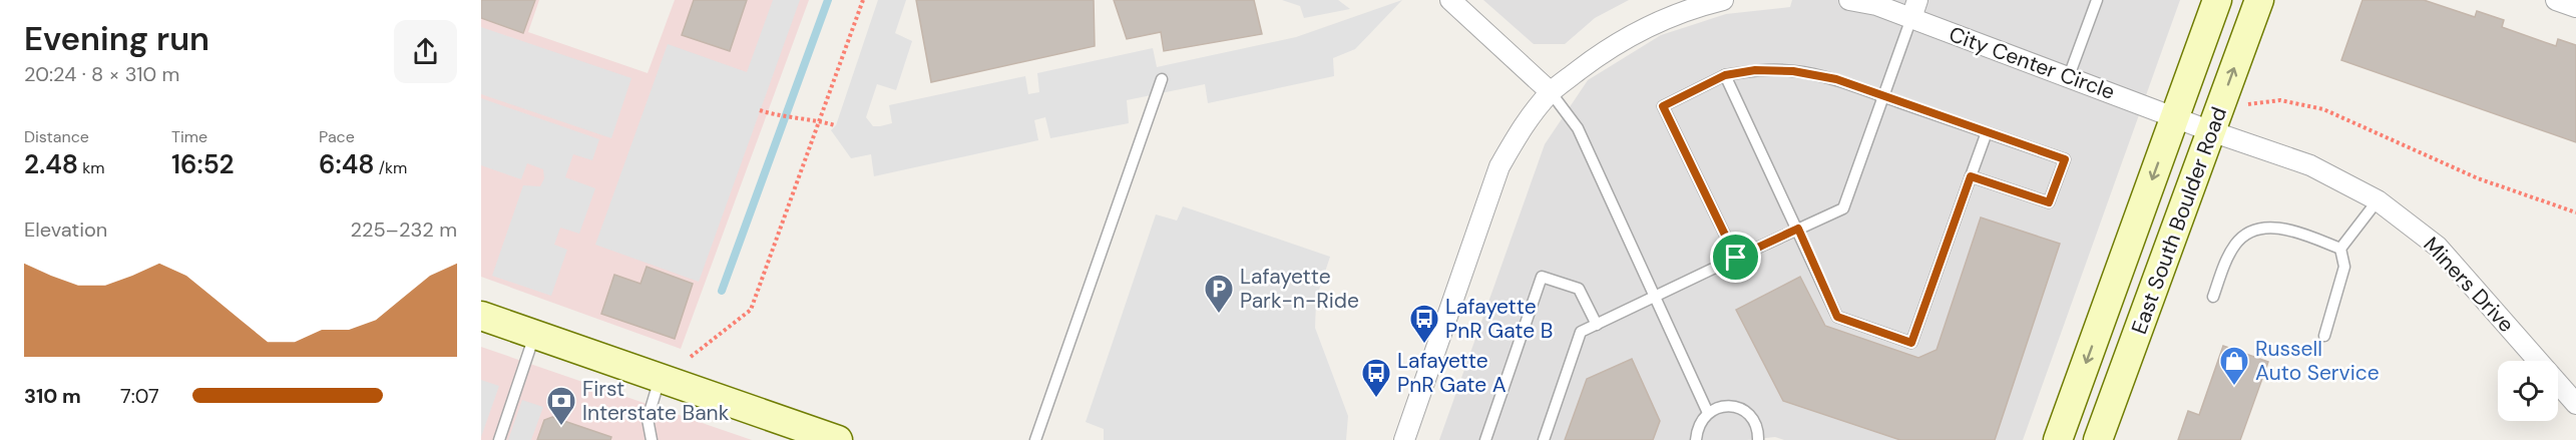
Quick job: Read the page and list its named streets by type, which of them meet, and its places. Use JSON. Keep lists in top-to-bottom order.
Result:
{
  "streets": {
    "main road": ["East South Boulder Road"],
    "street": ["City Center Circle", "Miners Drive"]
  },
  "crossings": [
    ["City Center Circle", "East South Boulder Road"],
    ["City Center Circle", "Miners Drive"],
    ["East South Boulder Road", "Miners Drive"]
  ],
  "places": {
    "parking": ["Lafayette Park-n-Ride"],
    "bus stop": ["Lafayette PnR Gate B", "Lafayette PnR Gate A"],
    "shop": ["Russell Auto Service"],
    "bank": ["First Interstate Bank"]
  },
  "page": {
    "heading": ["Evening run", "20:24 · 8 × 310 m"],
    "stats": [
      ["Distance", "2.48 km"],
      ["Time", "16:52"],
      ["Pace", "6:48 /km"]
    ],
    "chart": ["Elevation", "225–232 m"],
    "list": [
      {
        "name": "310 m",
        "note": "7:07"
      }
    ]
  }
}
